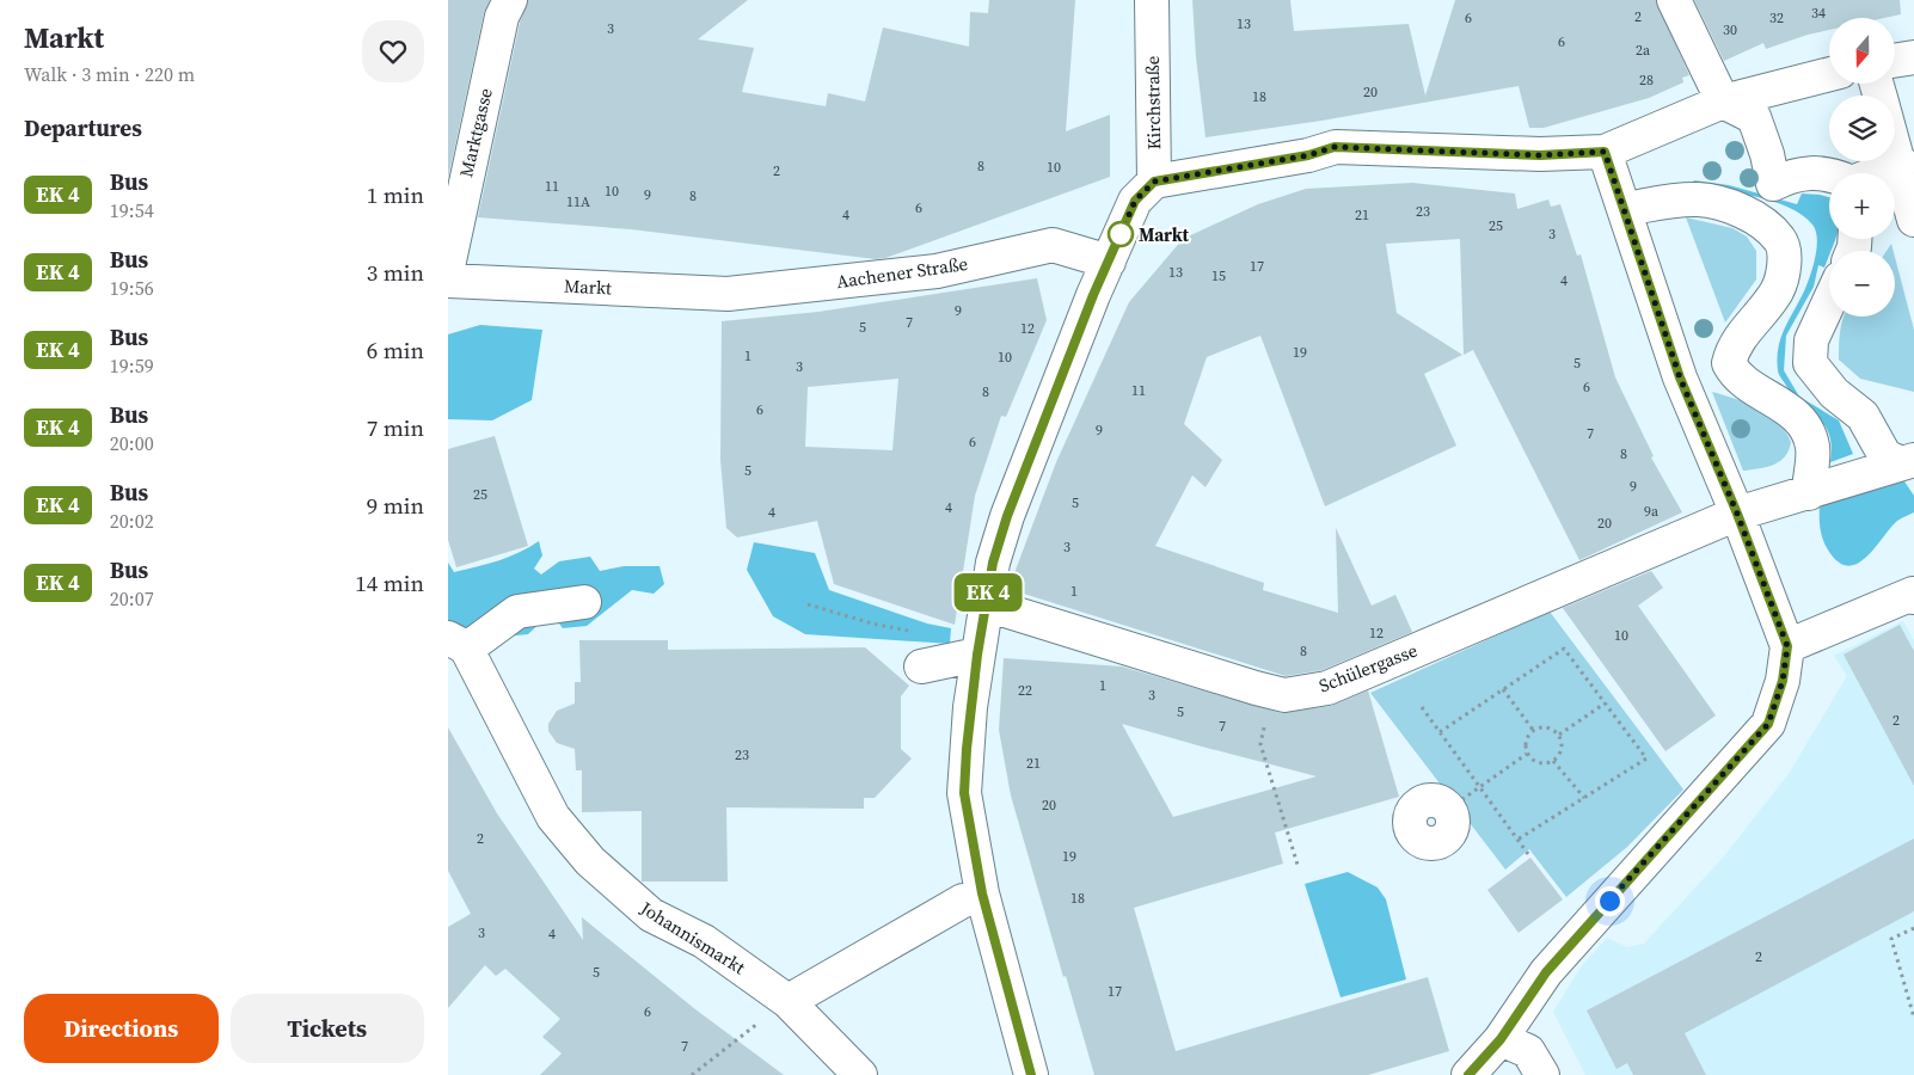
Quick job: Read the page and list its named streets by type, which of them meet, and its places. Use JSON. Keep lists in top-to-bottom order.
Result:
{
  "streets": {
    "street": [
      "Kirchstraße",
      "Marktgasse",
      "Aachener Straße",
      "Markt",
      "Schülergasse",
      "Johannismarkt"
    ]
  },
  "crossings": [
    ["Aachener Straße", "Markt"]
  ],
  "places": ["Markt"],
  "house_numbers": [
    "34",
    "2",
    "6",
    "32",
    "13",
    "3",
    "30",
    "6",
    "2a",
    "28",
    "20",
    "18",
    "8",
    "10",
    "2",
    "11",
    "10",
    "9",
    "8",
    "11A",
    "6",
    "23",
    "4",
    "21",
    "25",
    "3",
    "17",
    "13",
    "15",
    "4",
    "9",
    "7",
    "5",
    "12",
    "19",
    "1",
    "10",
    "5",
    "3",
    "6",
    "11",
    "8",
    "6",
    "9",
    "7",
    "6",
    "8",
    "5",
    "9",
    "25",
    "5",
    "4",
    "9a",
    "4",
    "20",
    "3",
    "1",
    "12",
    "10",
    "8",
    "1",
    "22",
    "3",
    "5",
    "2",
    "7",
    "23",
    "21",
    "20",
    "2",
    "19",
    "18",
    "3",
    "4",
    "2",
    "5",
    "17",
    "6",
    "7"
  ],
  "north": "bottom",
  "page": {
    "heading": [
      ["Markt", "Walk · 3 min · 220 m"],
      "Departures"
    ],
    "on_map": "EK 4",
    "map_buttons": ["+", "−"],
    "list": [
      {
        "mark": "EK 4",
        "name": "Bus",
        "note": "19:54",
        "value": "1 min"
      },
      {
        "mark": "EK 4",
        "name": "Bus",
        "note": "19:56",
        "value": "3 min"
      },
      {
        "mark": "EK 4",
        "name": "Bus",
        "note": "19:59",
        "value": "6 min"
      },
      {
        "mark": "EK 4",
        "name": "Bus",
        "note": "20:00",
        "value": "7 min"
      },
      {
        "mark": "EK 4",
        "name": "Bus",
        "note": "20:02",
        "value": "9 min"
      },
      {
        "mark": "EK 4",
        "name": "Bus",
        "note": "20:07",
        "value": "14 min"
      }
    ],
    "buttons": ["Directions", "Tickets"]
  }
}
